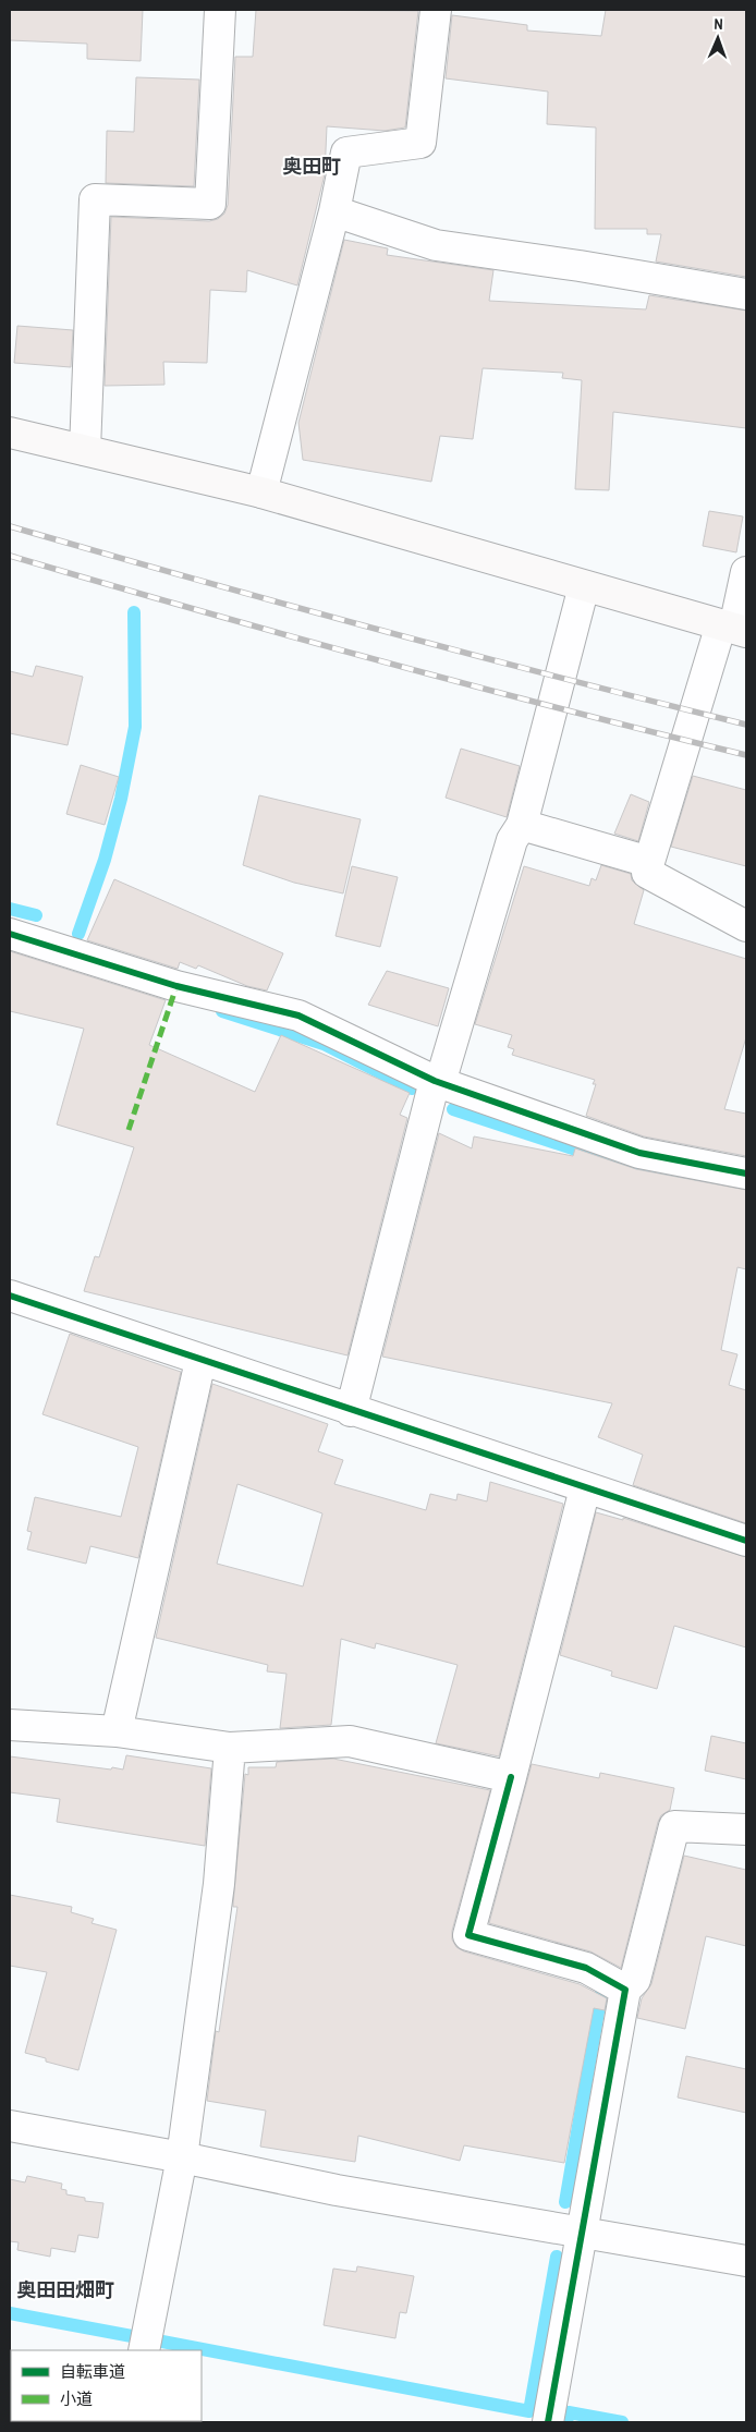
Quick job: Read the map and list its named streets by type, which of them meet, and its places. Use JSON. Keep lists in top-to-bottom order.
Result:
{
  "districts": ["奥田町", "奥田田畑町"],
  "legend": ["自転車道", "小道"],
  "north": "top"
}
